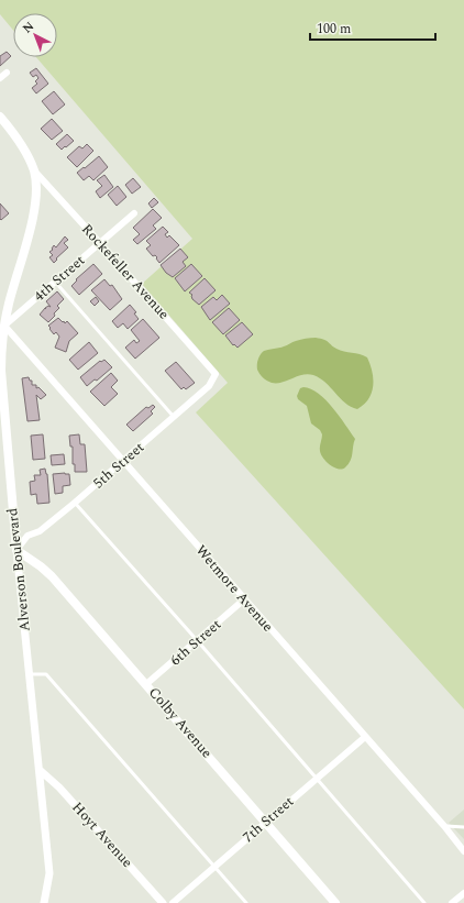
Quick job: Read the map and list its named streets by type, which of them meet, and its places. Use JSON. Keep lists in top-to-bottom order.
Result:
{
  "streets": {
    "main road": ["Alverson Boulevard", "Colby Avenue"],
    "street": [
      "Rockefeller Avenue",
      "4th Street",
      "5th Street",
      "Wetmore Avenue",
      "6th Street",
      "7th Street",
      "Hoyt Avenue"
    ]
  },
  "crossings": [
    ["Rockefeller Avenue", "4th Street"],
    ["Rockefeller Avenue", "5th Street"],
    ["Rockefeller Avenue", "Alverson Boulevard"],
    ["4th Street", "Alverson Boulevard"],
    ["4th Street", "Wetmore Avenue"],
    ["5th Street", "Alverson Boulevard"],
    ["5th Street", "Wetmore Avenue"],
    ["5th Street", "Colby Avenue"],
    ["Alverson Boulevard", "Wetmore Avenue"],
    ["Alverson Boulevard", "Colby Avenue"],
    ["Alverson Boulevard", "Hoyt Avenue"],
    ["Wetmore Avenue", "6th Street"],
    ["Wetmore Avenue", "7th Street"],
    ["6th Street", "Colby Avenue"],
    ["Colby Avenue", "7th Street"]
  ],
  "scale_bar": "100 m",
  "north": "top left"
}
